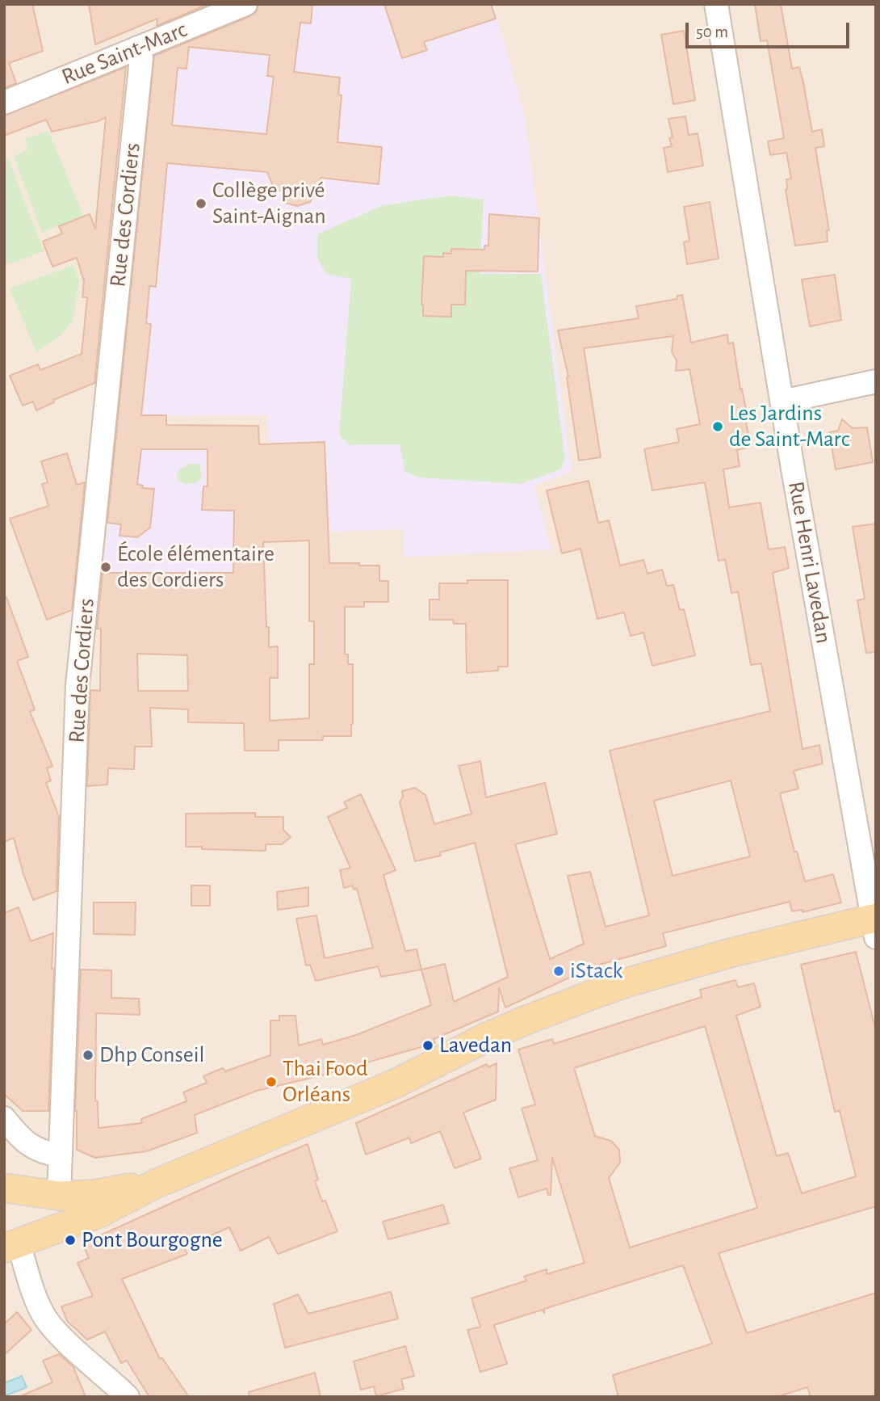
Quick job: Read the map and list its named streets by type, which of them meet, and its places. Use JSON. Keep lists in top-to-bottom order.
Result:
{
  "streets": {
    "street": ["Rue Saint-Marc", "Rue des Cordiers", "Rue Henri Lavedan"]
  },
  "crossings": [
    ["Rue Saint-Marc", "Rue des Cordiers"]
  ],
  "places": [
    "Collège privé Saint-Aignan",
    "Les Jardins de Saint-Marc",
    "École élémentaire des Cordiers",
    "iStack",
    "Lavedan",
    "Dhp Conseil",
    "Thai Food Orléans",
    "Pont Bourgogne"
  ],
  "scale_bar": "50 m"
}
